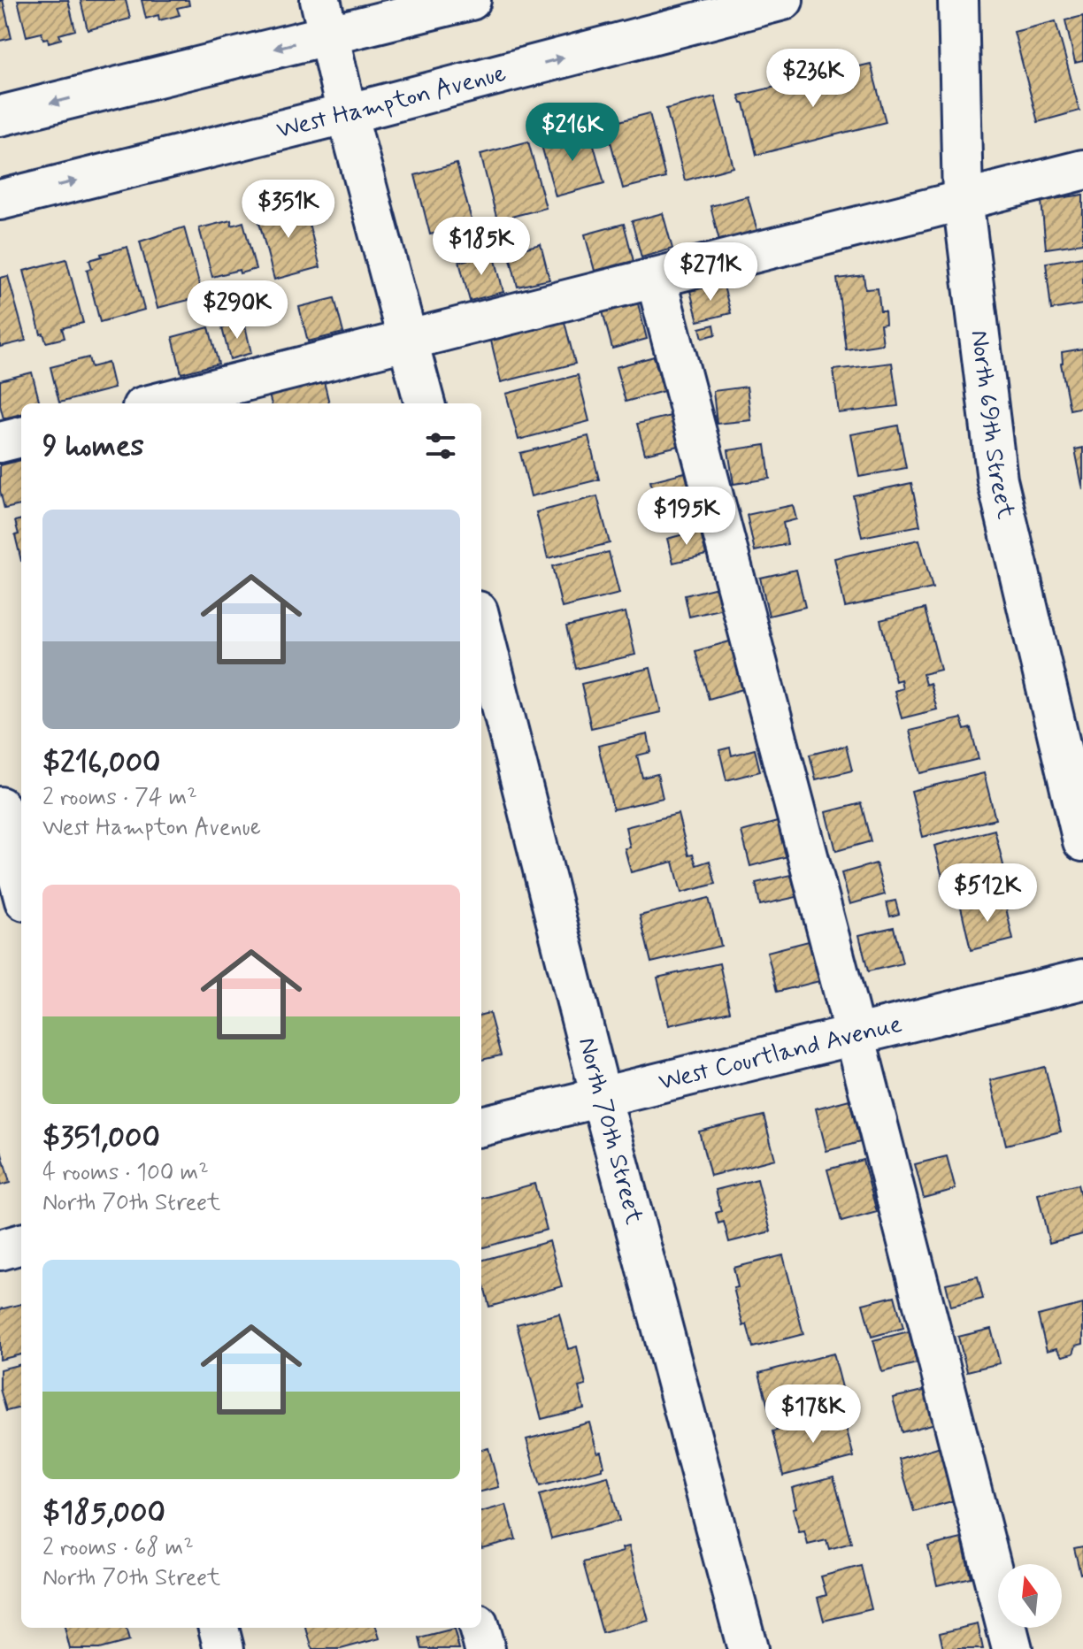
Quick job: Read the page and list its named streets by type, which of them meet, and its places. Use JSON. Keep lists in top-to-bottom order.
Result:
{
  "streets": {
    "street": [
      "West Hampton Avenue",
      "North 69th Street",
      "West Courtland Avenue",
      "North 70th Street"
    ]
  },
  "crossings": [
    ["West Courtland Avenue", "North 70th Street"]
  ],
  "north": "top",
  "page": {
    "price": [
      "$236K",
      "$216K",
      "$351K",
      "$185K",
      "$271K",
      "$290K",
      "$195K",
      "$512K",
      "$178K"
    ],
    "heading": "9 homes",
    "list": [
      {
        "name": "$216,000",
        "note": "2 rooms · 74 m² · West Hampton Avenue"
      },
      {
        "name": "$351,000",
        "note": "4 rooms · 100 m² · North 70th Street"
      },
      {
        "name": "$185,000",
        "note": "2 rooms · 68 m² · North 70th Street"
      }
    ]
  }
}
